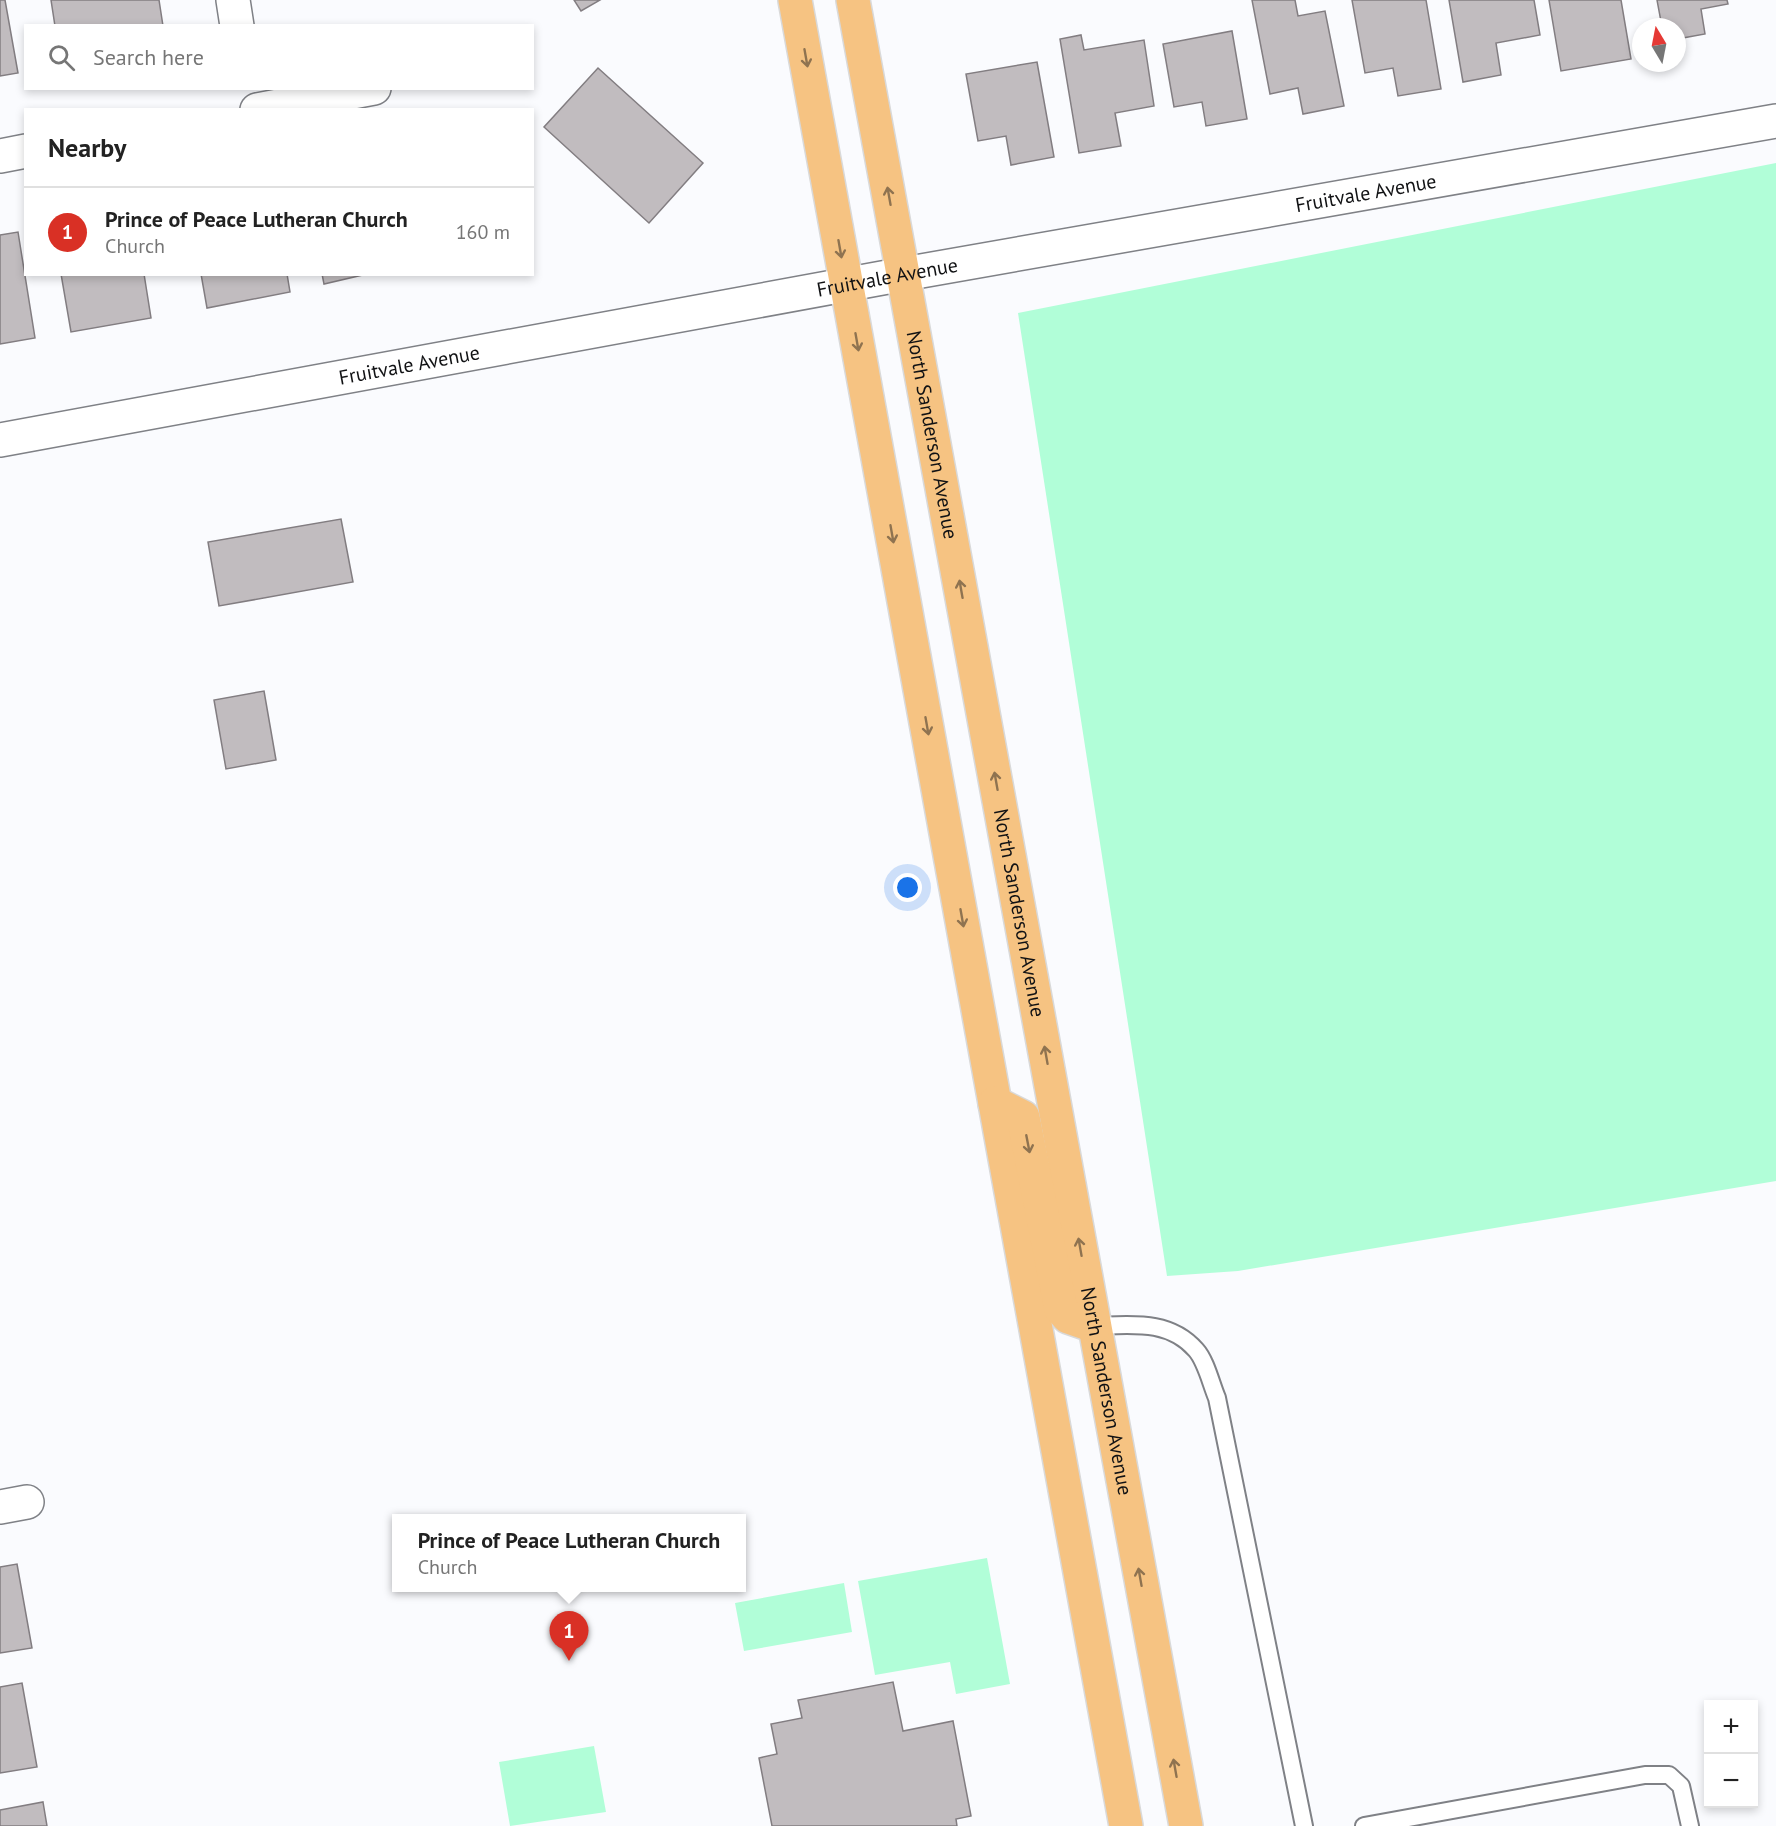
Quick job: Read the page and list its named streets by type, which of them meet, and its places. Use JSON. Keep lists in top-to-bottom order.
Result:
{
  "streets": {
    "highway": ["North Sanderson Avenue"],
    "street": ["Fruitvale Avenue"]
  },
  "crossings": [
    ["Fruitvale Avenue", "North Sanderson Avenue"]
  ],
  "north": "top",
  "page": {
    "search": "Search here",
    "heading": "Nearby",
    "list": [
      {
        "mark": "1",
        "name": "Prince of Peace Lutheran Church",
        "note": "Church",
        "value": "160 m"
      }
    ],
    "popup": ["Prince of Peace Lutheran Church", "Church"],
    "pins": "1",
    "map_buttons": ["+", "−"]
  }
}
